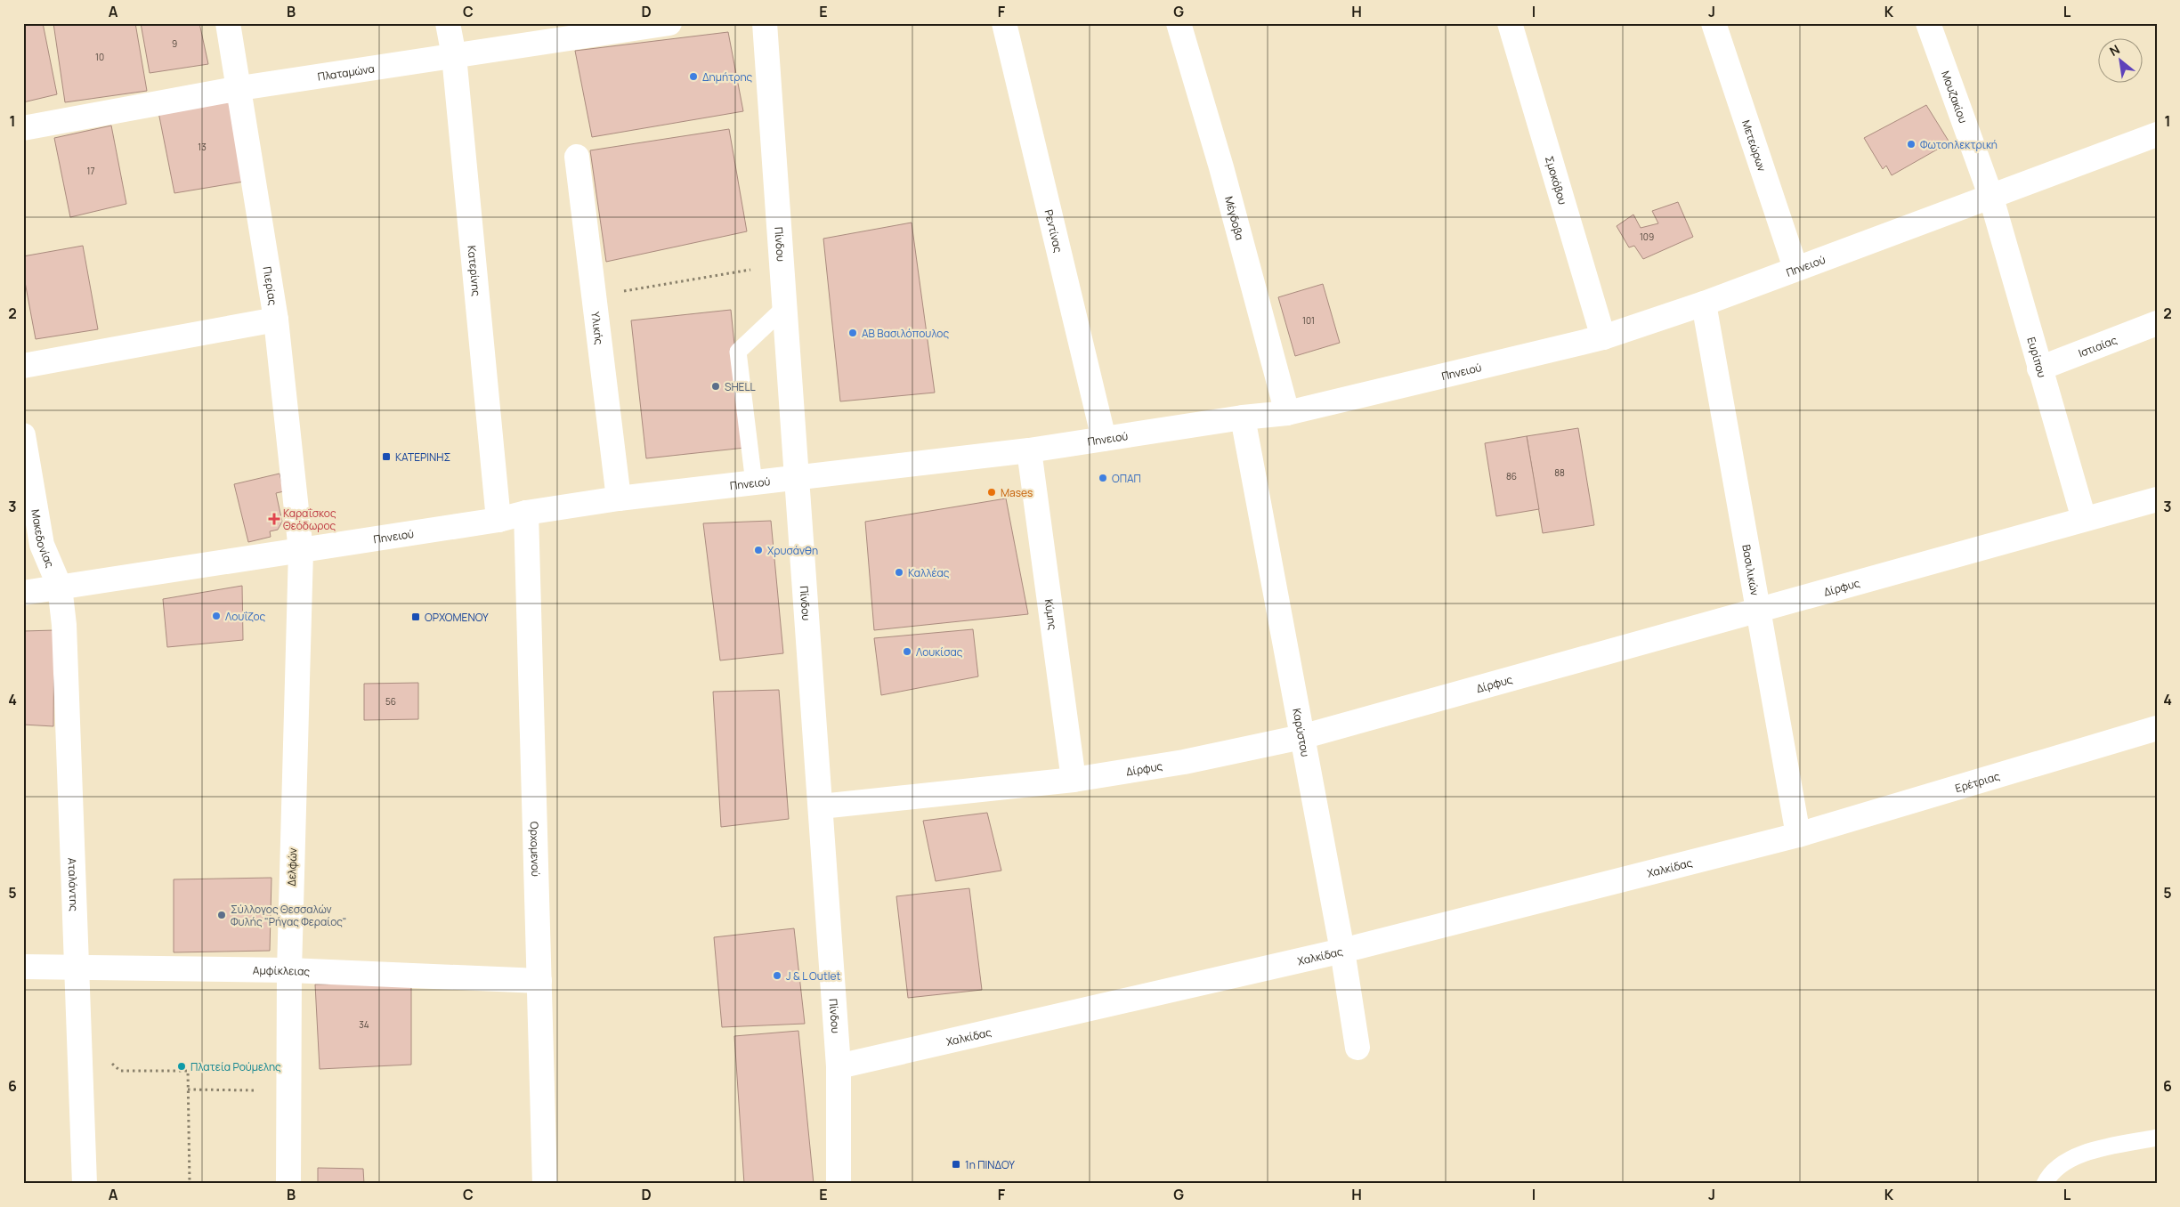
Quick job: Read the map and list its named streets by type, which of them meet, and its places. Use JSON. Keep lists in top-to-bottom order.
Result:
{
  "streets": {
    "street": [
      "Πλαταμώνα",
      "Μουζακίου",
      "Μετεώρων",
      "Σμοκόβου",
      "Μέγδοβα",
      "Ρεντίνας",
      "Πίνδου",
      "Πηνειού",
      "Κατερίνης",
      "Πιερίας",
      "Υλικής",
      "Ιστιαίας",
      "Ευρίπου",
      "Μακεδονίας",
      "Βασιλικών",
      "Δίρφυς",
      "Κύμης",
      "Καρύστου",
      "Ερέτριας",
      "Ορχομενού",
      "Δελφών",
      "Χαλκίδας",
      "Αταλάντης",
      "Αμφίκλειας"
    ]
  },
  "crossings": [
    ["Πλαταμώνα", "Κατερίνης"],
    ["Πλαταμώνα", "Πιερίας"],
    ["Μουζακίου", "Πηνειού"],
    ["Μουζακίου", "Ευρίπου"],
    ["Μετεώρων", "Πηνειού"],
    ["Σμοκόβου", "Πηνειού"],
    ["Μέγδοβα", "Πηνειού"],
    ["Ρεντίνας", "Πηνειού"],
    ["Πίνδου", "Πηνειού"],
    ["Πίνδου", "Δίρφυς"],
    ["Πίνδου", "Χαλκίδας"],
    ["Πηνειού", "Κατερίνης"],
    ["Πηνειού", "Πιερίας"],
    ["Πηνειού", "Υλικής"],
    ["Πηνειού", "Ευρίπου"],
    ["Πηνειού", "Μακεδονίας"],
    ["Πηνειού", "Βασιλικών"],
    ["Πηνειού", "Κύμης"],
    ["Πηνειού", "Καρύστου"],
    ["Πηνειού", "Ορχομενού"],
    ["Πηνειού", "Δελφών"],
    ["Πηνειού", "Αταλάντης"],
    ["Πιερίας", "Δελφών"],
    ["Ιστιαίας", "Ευρίπου"],
    ["Ευρίπου", "Δίρφυς"],
    ["Μακεδονίας", "Αταλάντης"],
    ["Βασιλικών", "Δίρφυς"],
    ["Βασιλικών", "Ερέτριας"],
    ["Βασιλικών", "Χαλκίδας"],
    ["Δίρφυς", "Κύμης"],
    ["Δίρφυς", "Καρύστου"],
    ["Καρύστου", "Χαλκίδας"],
    ["Ερέτριας", "Χαλκίδας"],
    ["Ορχομενού", "Αμφίκλειας"],
    ["Δελφών", "Αμφίκλειας"],
    ["Αταλάντης", "Αμφίκλειας"]
  ],
  "places": {
    "other": [
      "Δημήτρης",
      "Φωτοηλεκτρική",
      "ΑΒ Βασιλόπουλος",
      "SHELL",
      "ΟΠΑΠ",
      "Mases",
      "Χρυσάνθη",
      "Καλλέας",
      "Λουΐζος",
      "Λουκίσας",
      "Σύλλογος Θεσσαλών Φυλής \"Ρήγας Φεραίος\"",
      "J & L Outlet",
      "Πλατεία Ρούμελης"
    ],
    "transit": ["ΚΑΤΕΡΙΝΗΣ", "ΟΡΧΟΜΕΝΟΥ", "1η ΠΙΝΔΟΥ"],
    "health": ["Καραΐσκος Θεόδωρος"]
  },
  "house_numbers": [
    "9",
    "10",
    "13",
    "17",
    "109",
    "101",
    "88",
    "86",
    "56",
    "34"
  ],
  "north": "top left",
  "grid": {
    "columns": [
      "A",
      "B",
      "C",
      "D",
      "E",
      "F",
      "G",
      "H",
      "I",
      "J",
      "K",
      "L"
    ],
    "rows": [
      "1",
      "2",
      "3",
      "4",
      "5",
      "6"
    ]
  }
}
